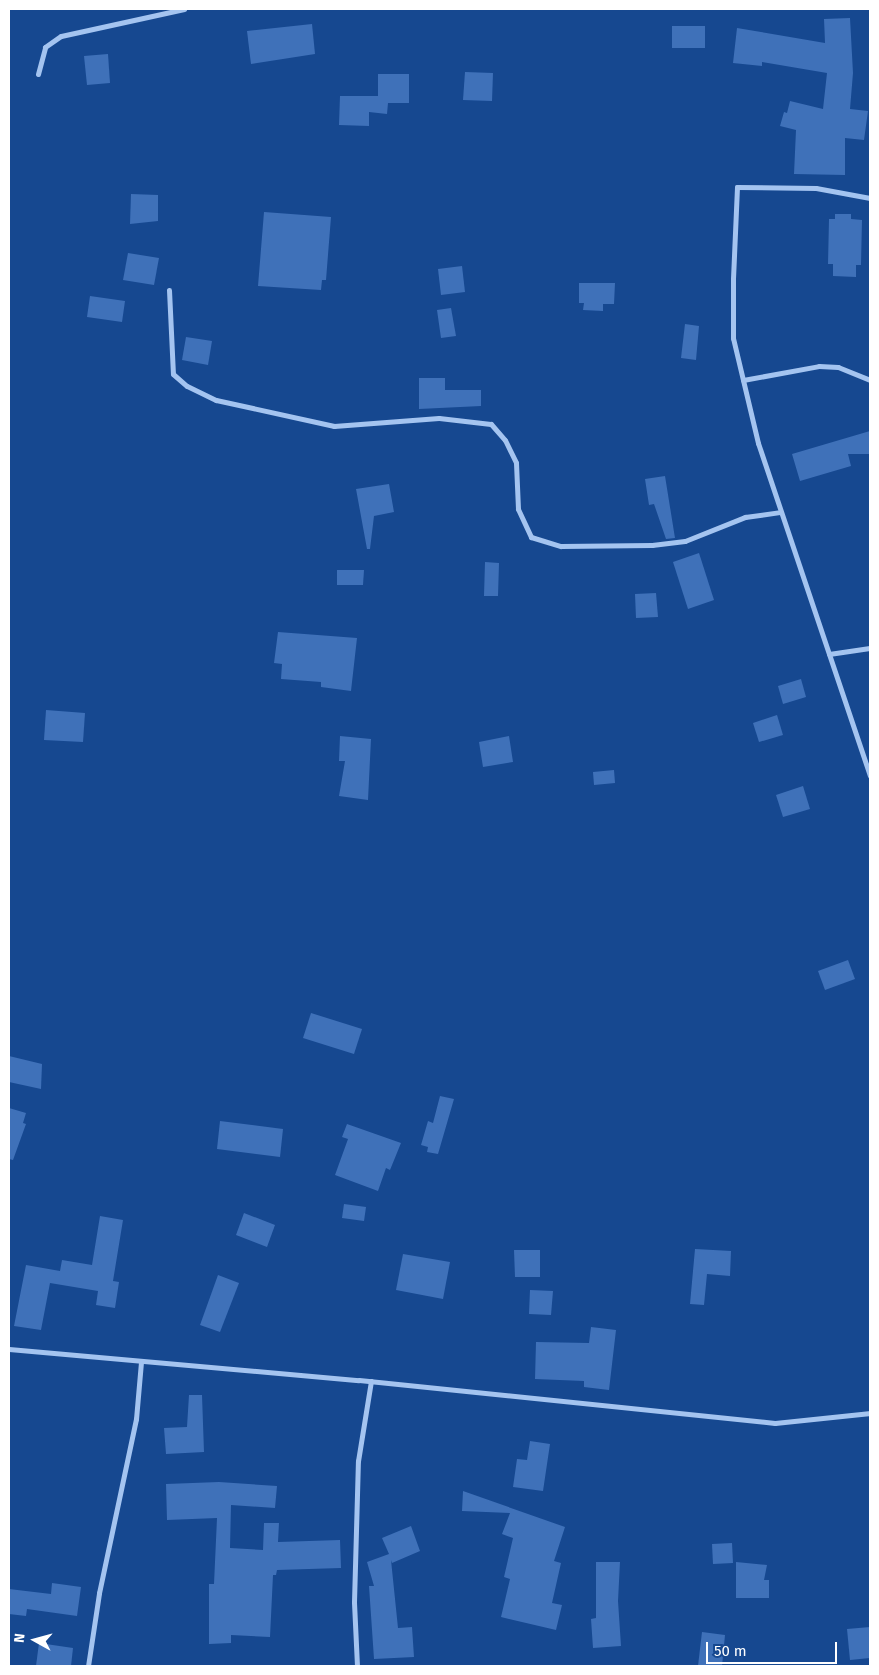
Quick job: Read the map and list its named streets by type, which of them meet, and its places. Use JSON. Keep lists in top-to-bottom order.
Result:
{
  "scale_bar": "50 m",
  "north": "left"
}
